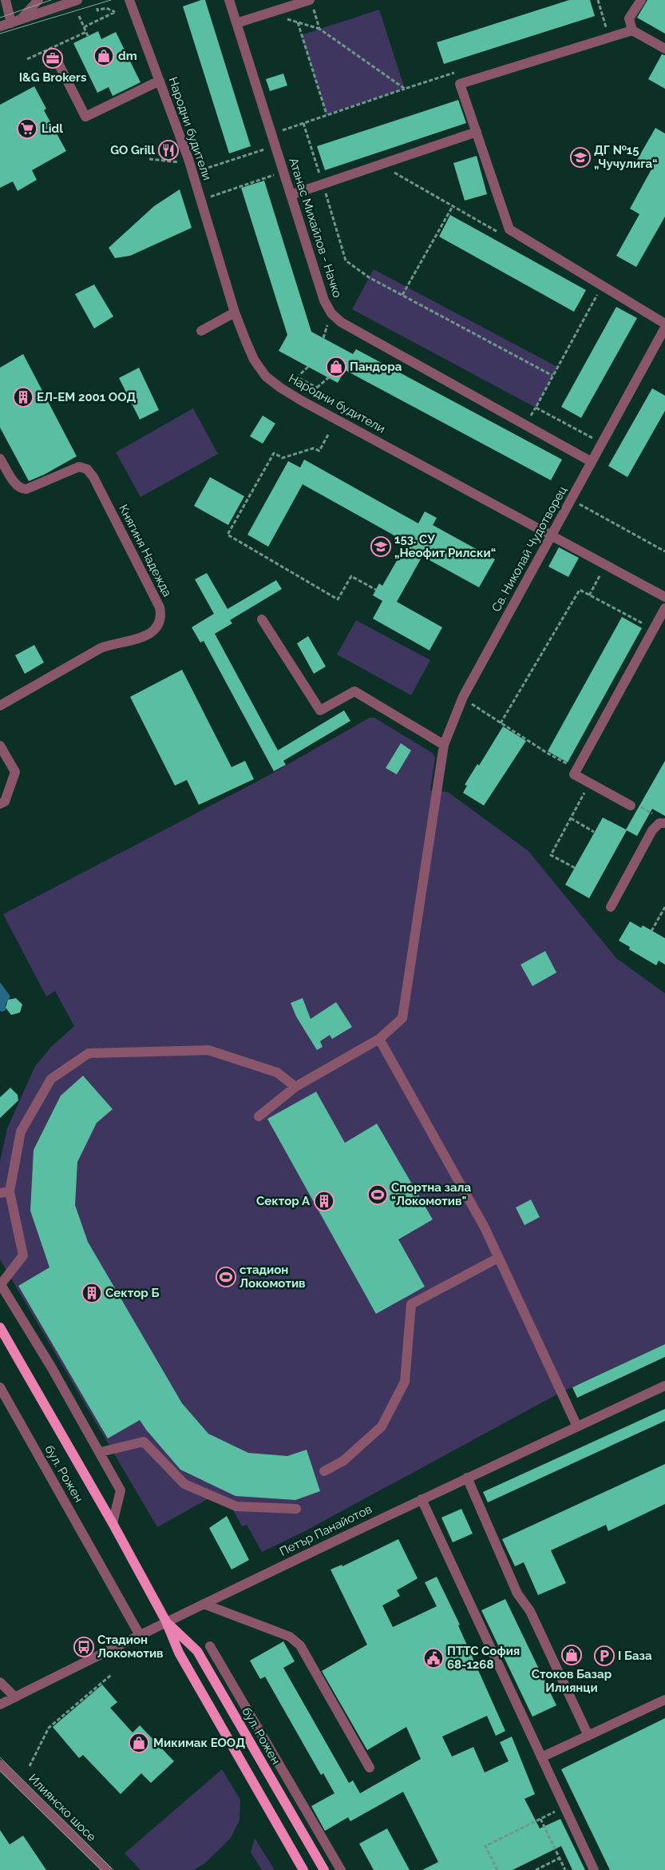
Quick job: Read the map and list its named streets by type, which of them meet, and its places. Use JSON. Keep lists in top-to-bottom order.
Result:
{
  "streets": {
    "main road": ["бул. Рожен"],
    "street": [
      "Народни будители",
      "Атанас Михайлов - Начко",
      "Св. Николай Чудотворец",
      "Княгиня Надежда",
      "Петър Панайотов",
      "Илиянско шосе"
    ]
  },
  "crossings": [
    ["Народни будители", "Св. Николай Чудотворец"],
    ["Атанас Михайлов - Начко", "Св. Николай Чудотворец"],
    ["бул. Рожен", "Петър Панайотов"]
  ],
  "places": {
    "shop": [
      "dm",
      "Пандора",
      "Стоков Базар Илиянци",
      "Микимак ЕООД"
    ],
    "office": ["I&G Brokers"],
    "supermarket": ["Lidl"],
    "restaurant": ["GO Grill"],
    "school or university": ["ДГ №15 „Чучулига“", "153. СУ „Неофит Рилски“"],
    "building": ["ЕЛ-ЕМ 2001 ООД", "Сектор А", "Сектор Б"],
    "sports": ["Спортна зала \"Локомотив\"", "стадион Локомотив"],
    "bus stop": ["Стадион Локомотив"],
    "parking": ["I База"],
    "public building": ["ПТТС София 68-1268"]
  }
}
